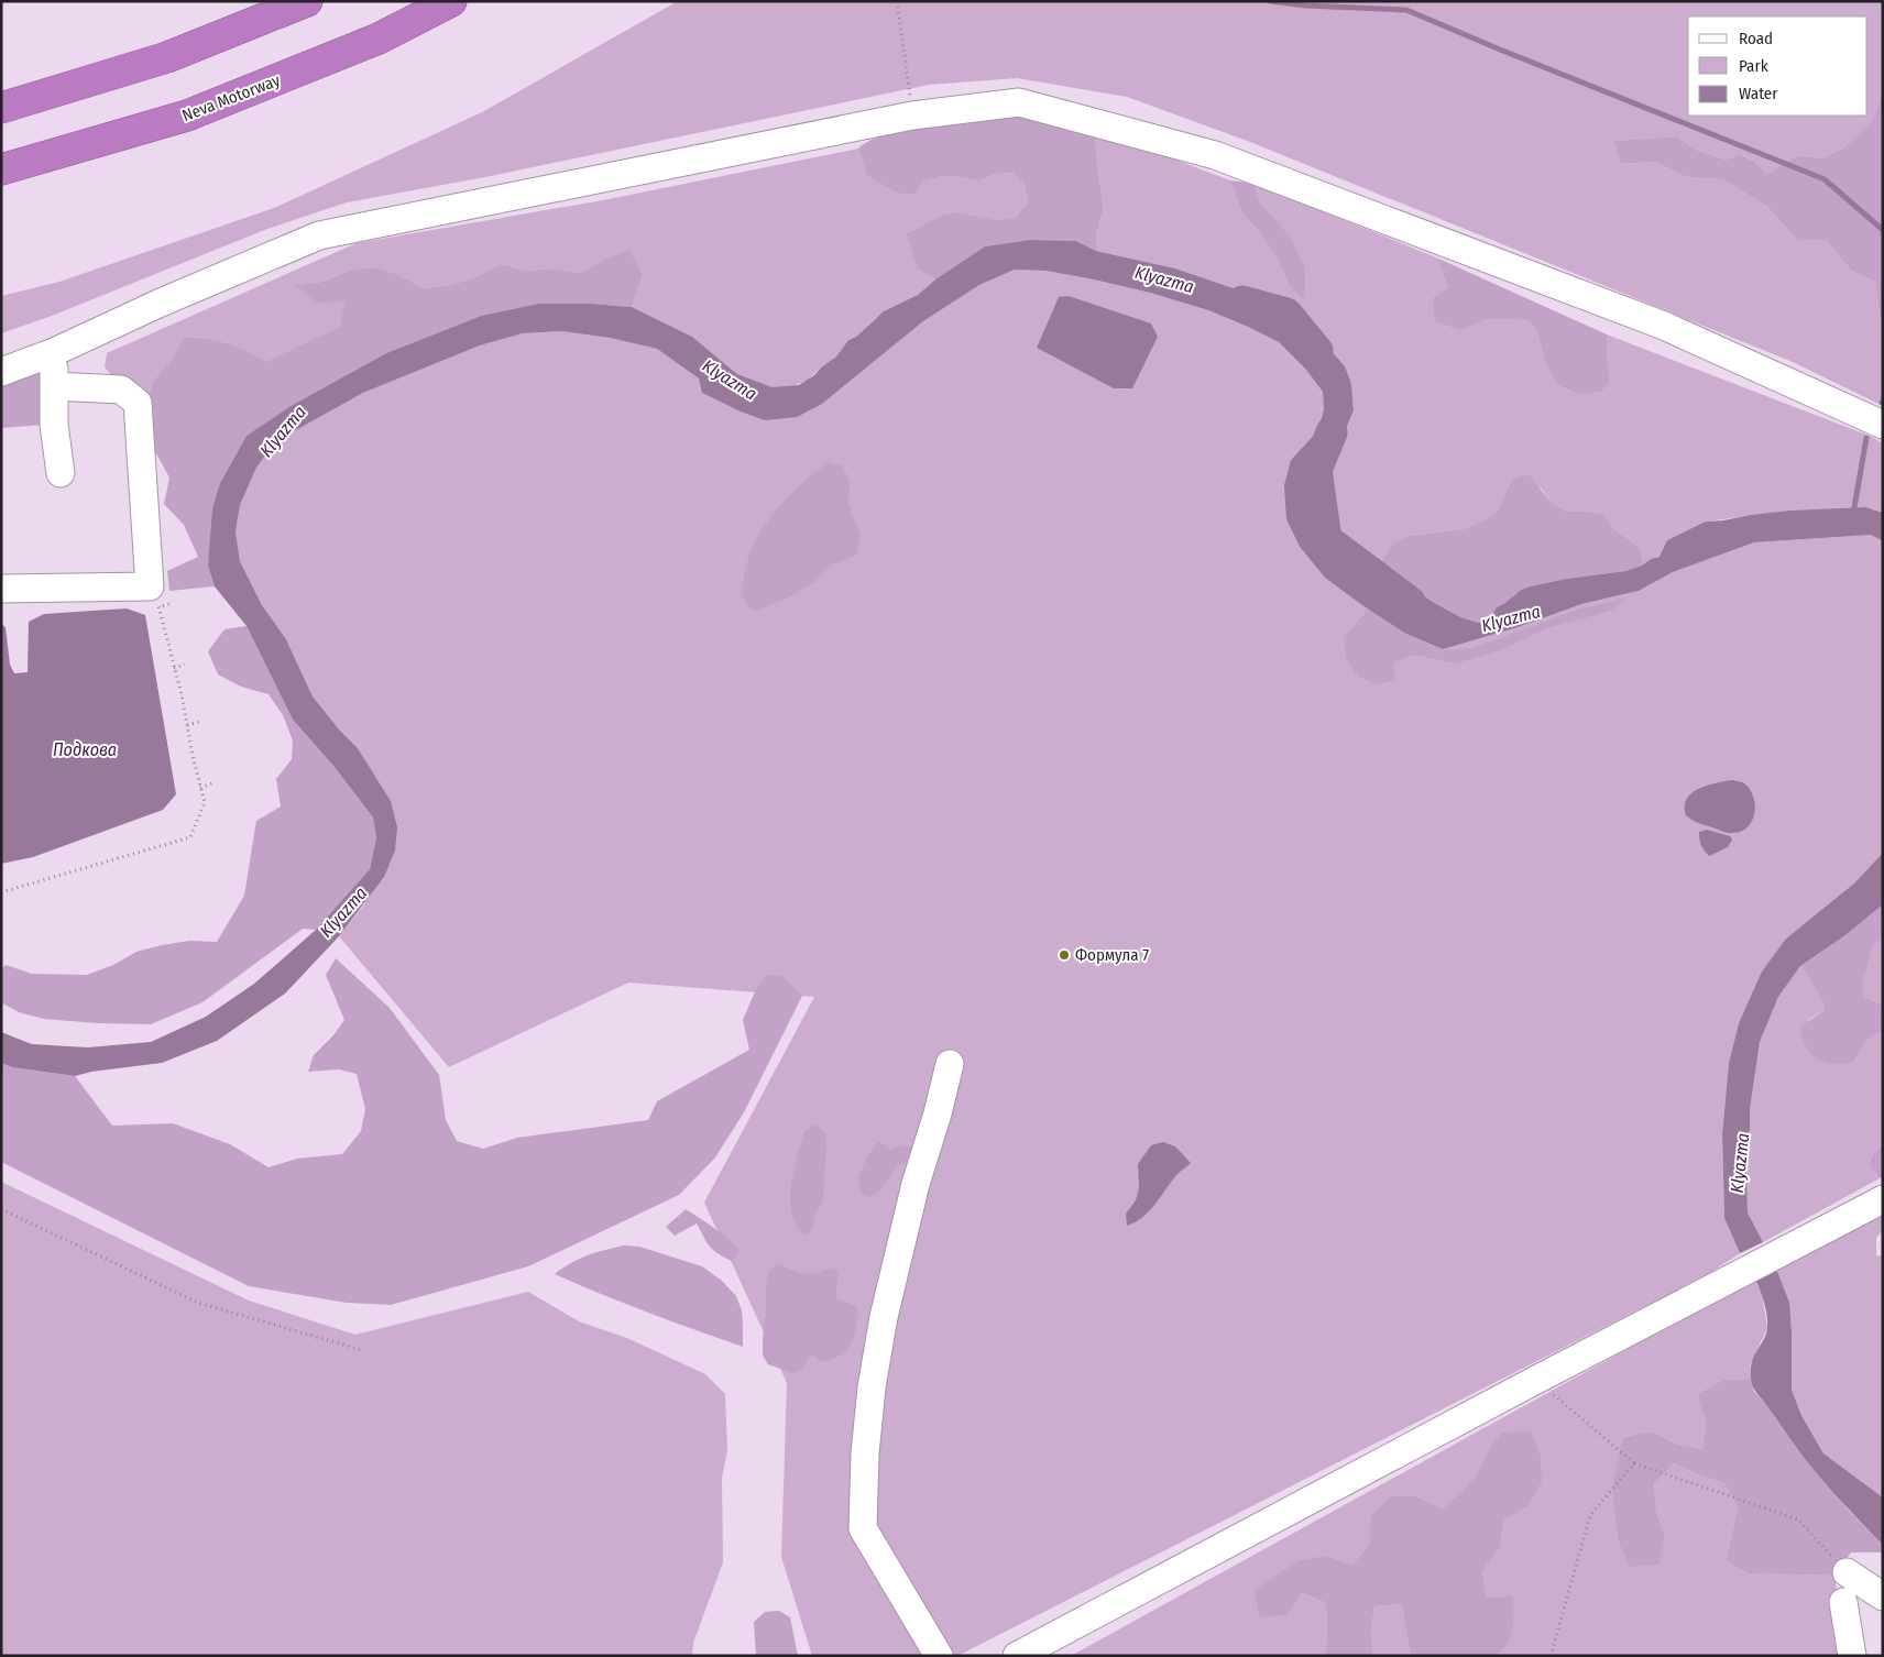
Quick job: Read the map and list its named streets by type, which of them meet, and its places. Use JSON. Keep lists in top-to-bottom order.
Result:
{
  "streets": {
    "highway": ["Neva Motorway"]
  },
  "water": ["Klyazma", "Подкова"],
  "places": ["Формула 7"],
  "legend": ["Road", "Park", "Water"]
}
